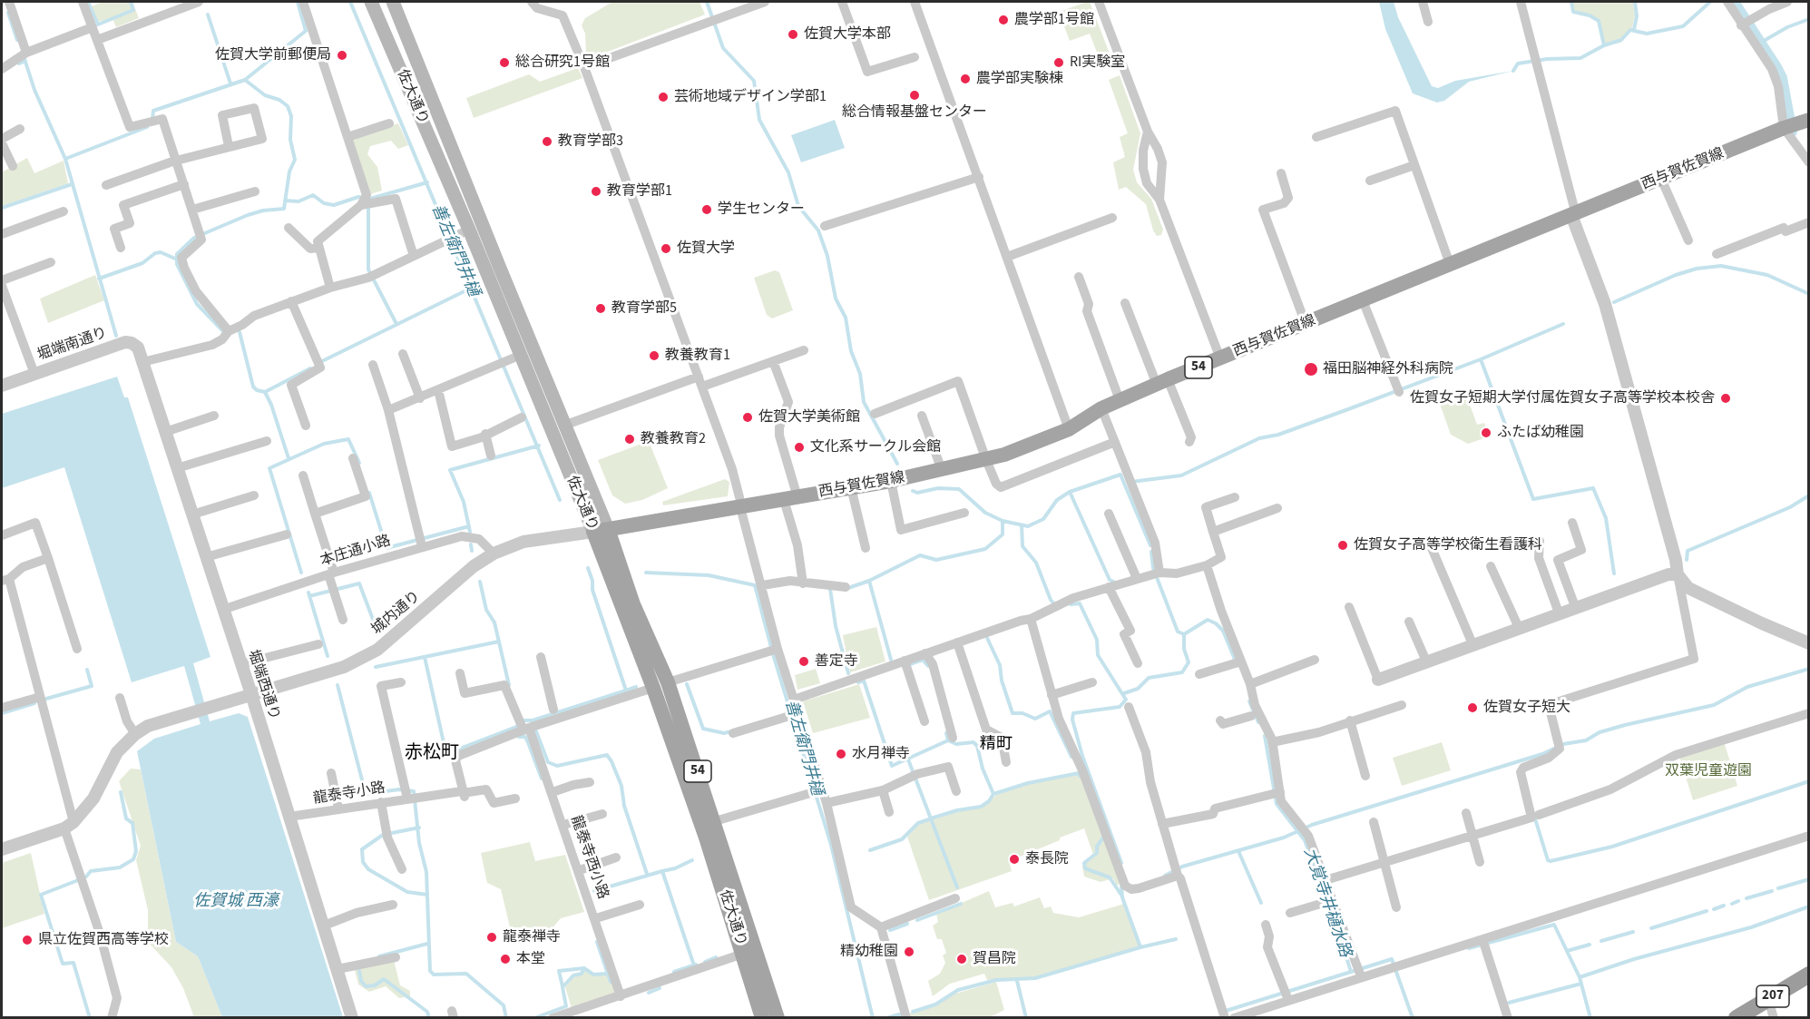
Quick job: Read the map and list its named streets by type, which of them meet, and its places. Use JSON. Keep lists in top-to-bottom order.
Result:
{
  "streets": {
    "highway": ["207"],
    "main road": ["佐大通り", "西与賀佐賀線", "54"],
    "street": [
      "堀端南通り",
      "本庄通小路",
      "城内通り",
      "堀端西通り",
      "龍泰寺小路",
      "龍泰寺西小路"
    ]
  },
  "crossings": [
    ["佐大通り", "西与賀佐賀線"],
    ["佐大通り", "城内通り"],
    ["西与賀佐賀線", "54"],
    ["西与賀佐賀線", "城内通り"],
    ["堀端南通り", "堀端西通り"],
    ["本庄通小路", "城内通り"],
    ["本庄通小路", "堀端西通り"],
    ["城内通り", "堀端西通り"],
    ["堀端西通り", "龍泰寺小路"]
  ],
  "districts": ["精町", "赤松町"],
  "water": ["善左衛門井樋", "佐賀城 西濠", "大覚寺井樋水路"],
  "parks": ["双葉児童遊園"],
  "places": [
    "農学部1号館",
    "佐賀大学本部",
    "佐賀大学前郵便局",
    "総合研究1号館",
    "RI実験室",
    "農学部実験棟",
    "総合情報基盤センター",
    "芸術地域デザイン学部1",
    "教育学部3",
    "教育学部1",
    "学生センター",
    "佐賀大学",
    "教育学部5",
    "教養教育1",
    "福田脳神経外科病院",
    "佐賀女子短期大学付属佐賀女子高等学校本校舎",
    "佐賀大学美術館",
    "ふたば幼稚園",
    "教養教育2",
    "文化系サークル会館",
    "佐賀女子高等学校衛生看護科",
    "善定寺",
    "佐賀女子短大",
    "水月禅寺",
    "泰長院",
    "龍泰禅寺",
    "県立佐賀西高等学校",
    "精幼稚園",
    "本堂",
    "賀昌院"
  ]
}
